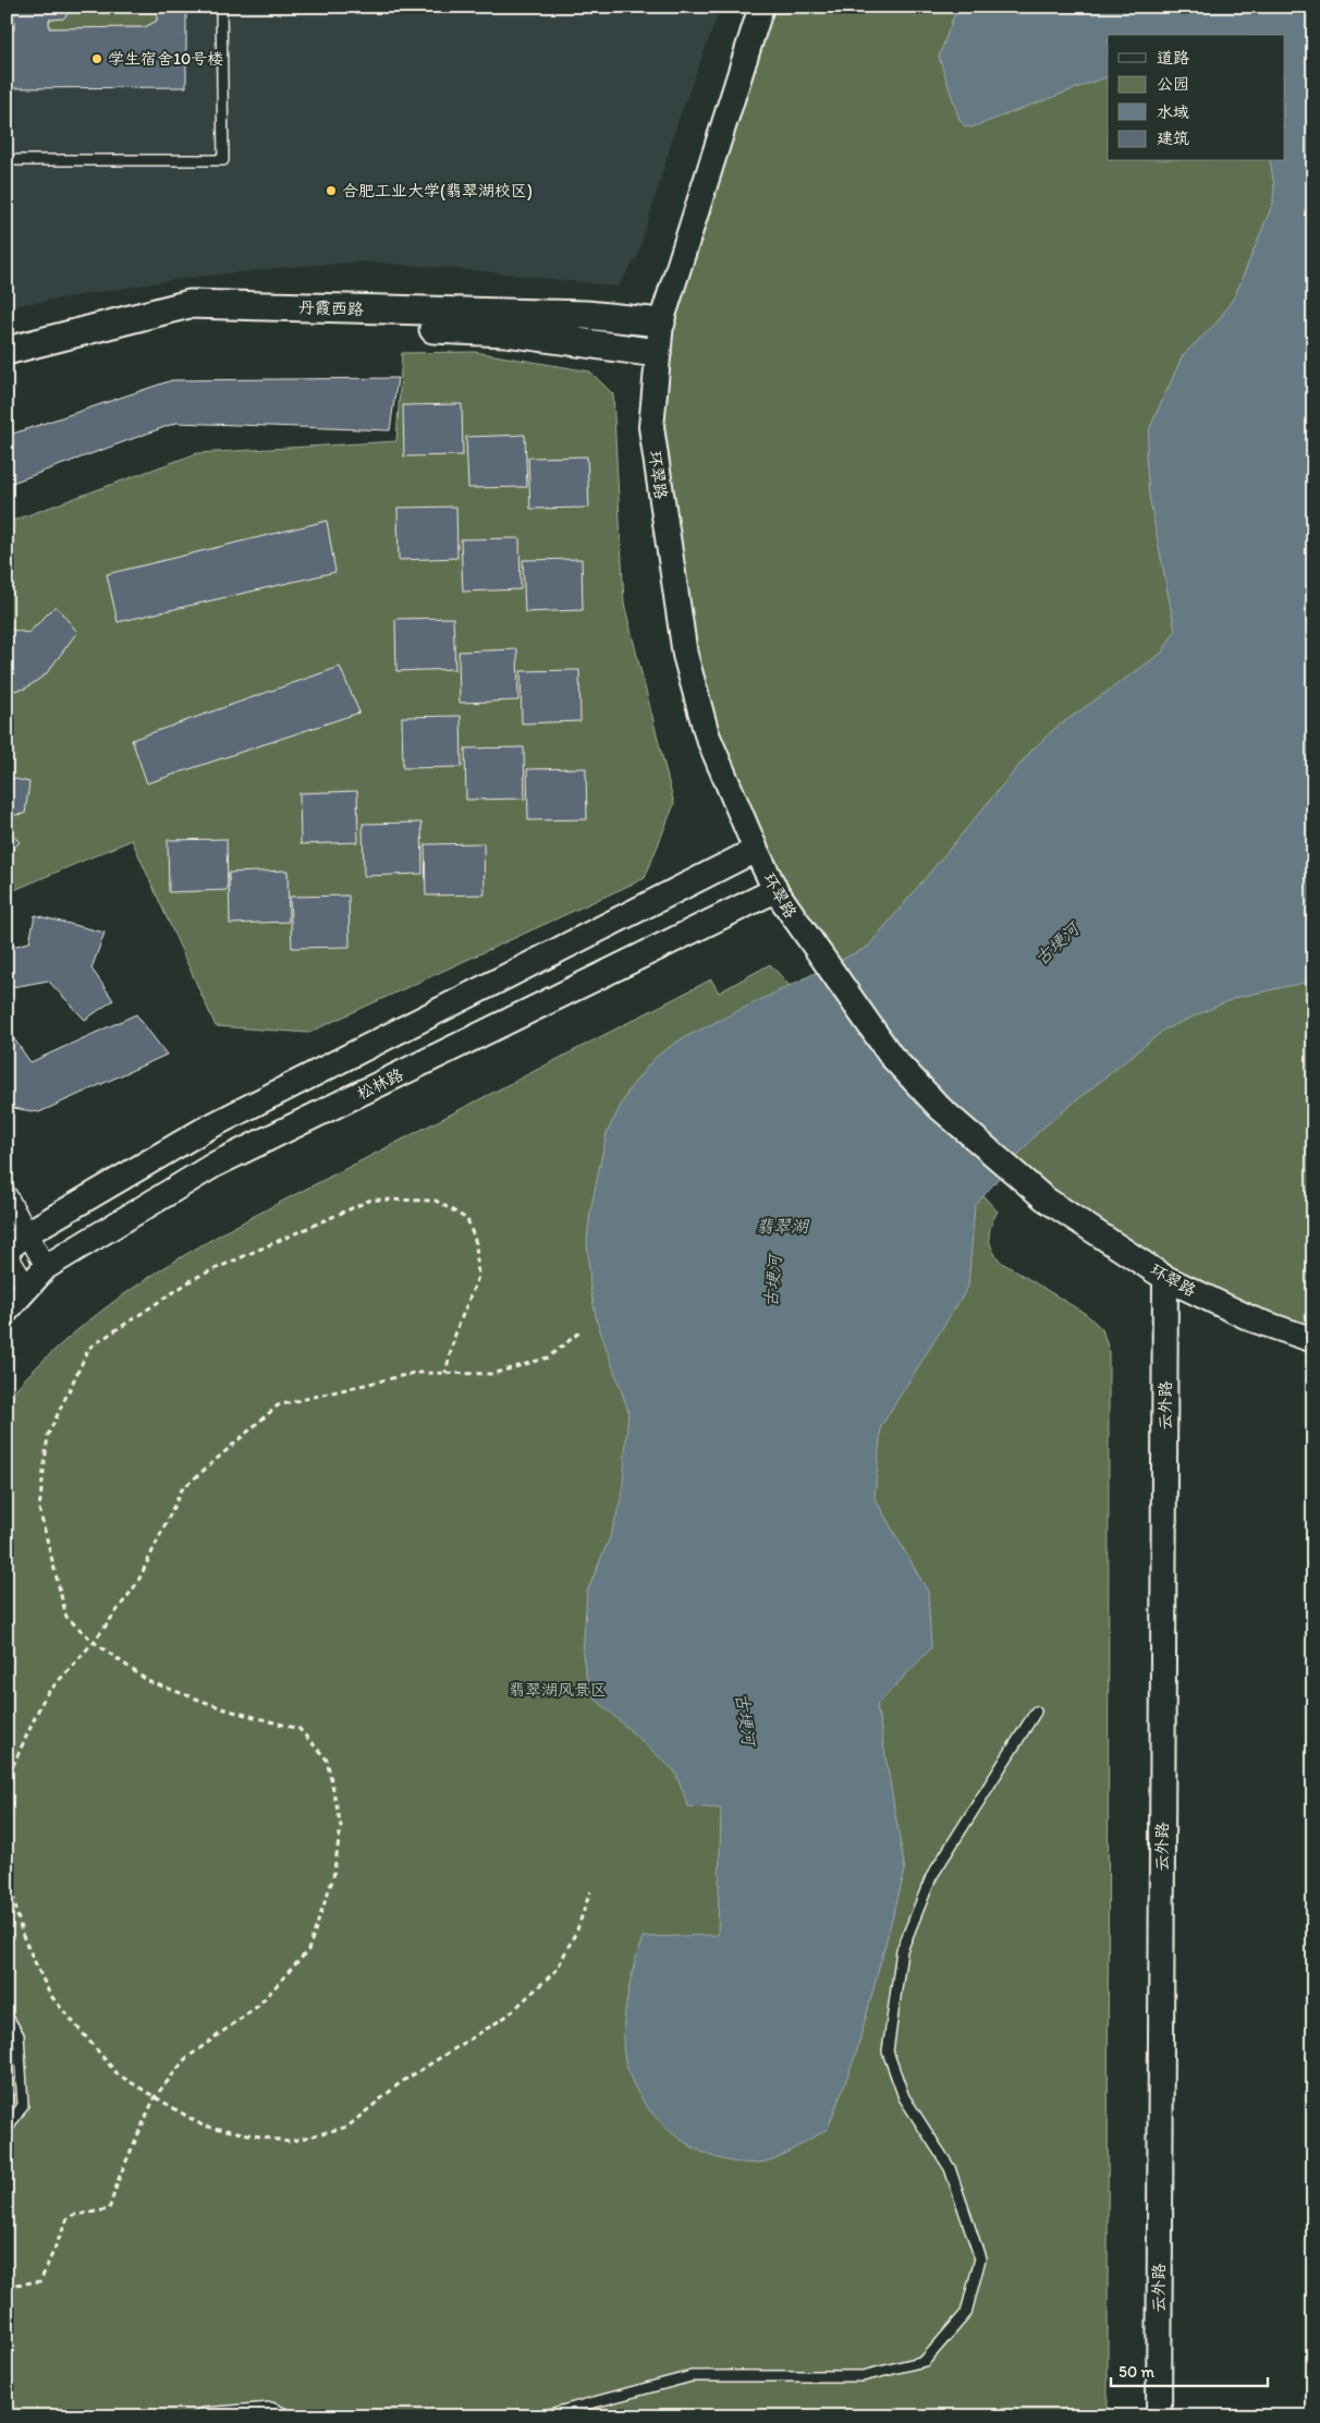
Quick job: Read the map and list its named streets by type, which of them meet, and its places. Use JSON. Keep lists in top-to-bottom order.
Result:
{
  "streets": {
    "main road": ["丹霞西路"],
    "street": ["环翠路", "松林路", "云外路"]
  },
  "crossings": [
    ["丹霞西路", "环翠路"],
    ["环翠路", "松林路"],
    ["环翠路", "云外路"]
  ],
  "water": ["古埂河", "翡翠湖"],
  "parks": ["翡翠湖风景区"],
  "places": ["学生宿舍10号楼", "合肥工业大学(翡翠湖校区)"],
  "legend": [
    "道路",
    "公园",
    "水域",
    "建筑"
  ],
  "scale_bar": "50 m"
}
